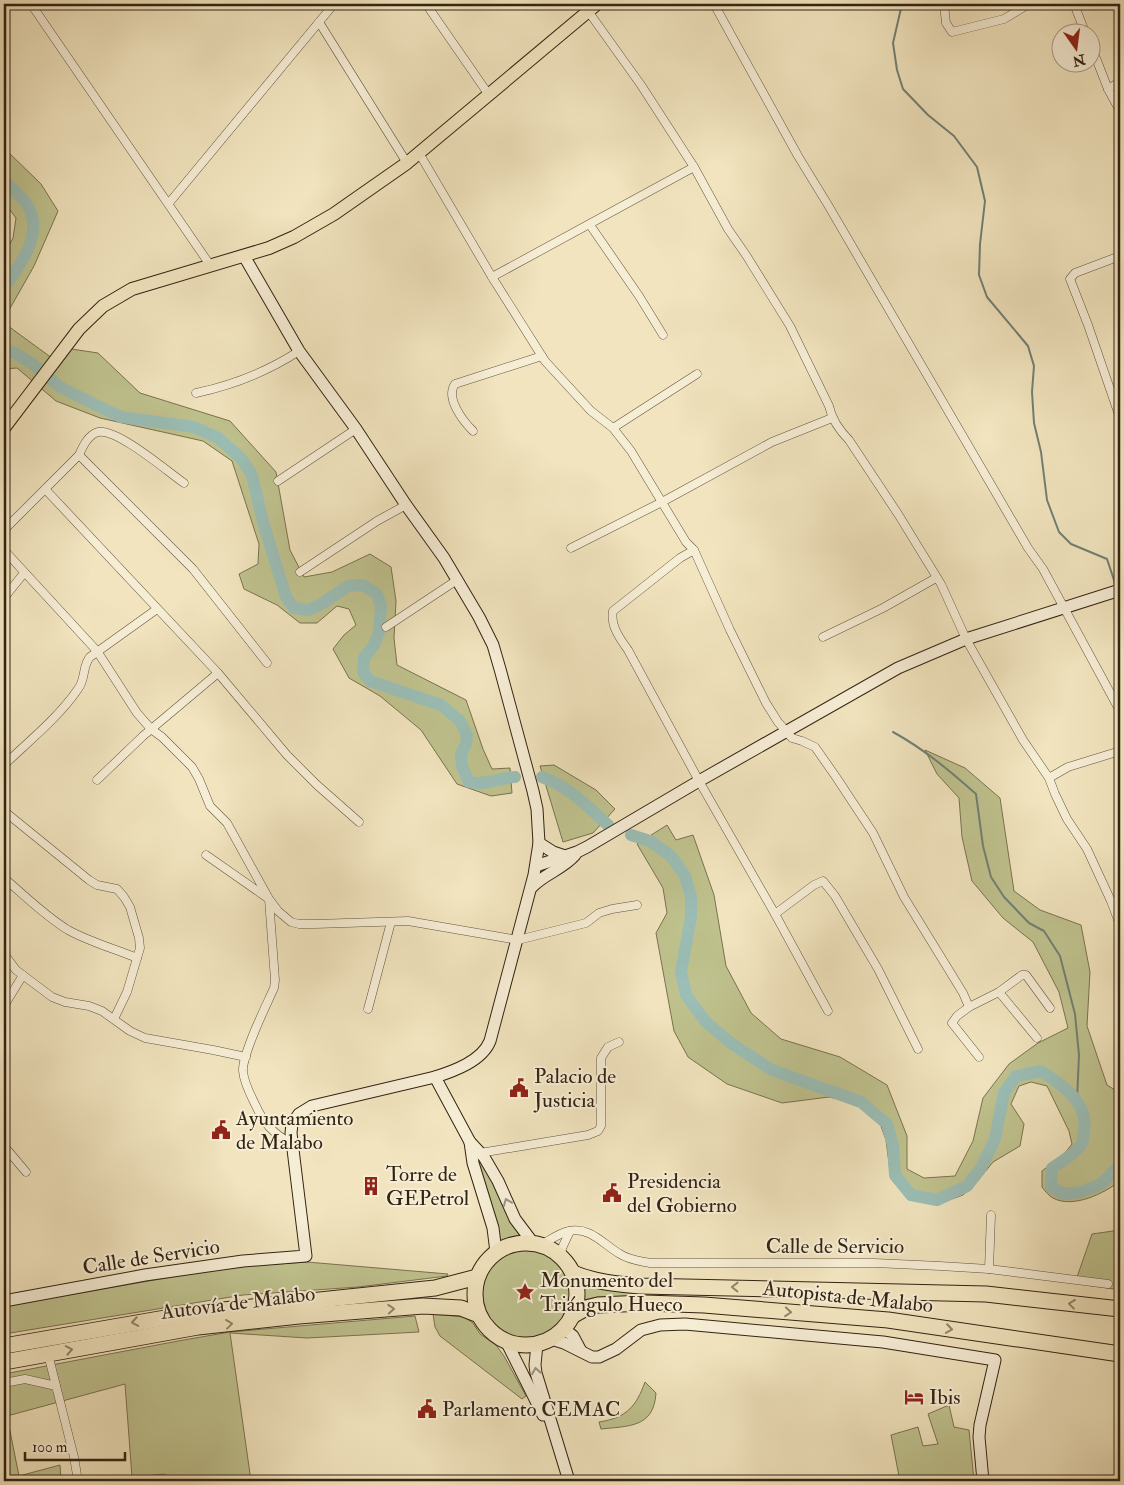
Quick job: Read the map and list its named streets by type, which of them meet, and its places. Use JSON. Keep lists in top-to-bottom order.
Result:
{
  "streets": {
    "highway": ["Autopista de Malabo", "Autovía de Malabo"],
    "street": ["Calle de Servicio"]
  },
  "crossings": [
    ["Autopista de Malabo", "Autovía de Malabo"]
  ],
  "places": {
    "public building": [
      "Palacio de Justicia",
      "Ayuntamiento de Malabo",
      "Presidencia del Gobierno",
      "Parlamento CEMAC"
    ],
    "building": ["Torre de GEPetrol"],
    "place": ["Monumento del Triángulo Hueco"],
    "hotel": ["Ibis"]
  },
  "scale_bar": "100 m",
  "north": "bottom"
}
